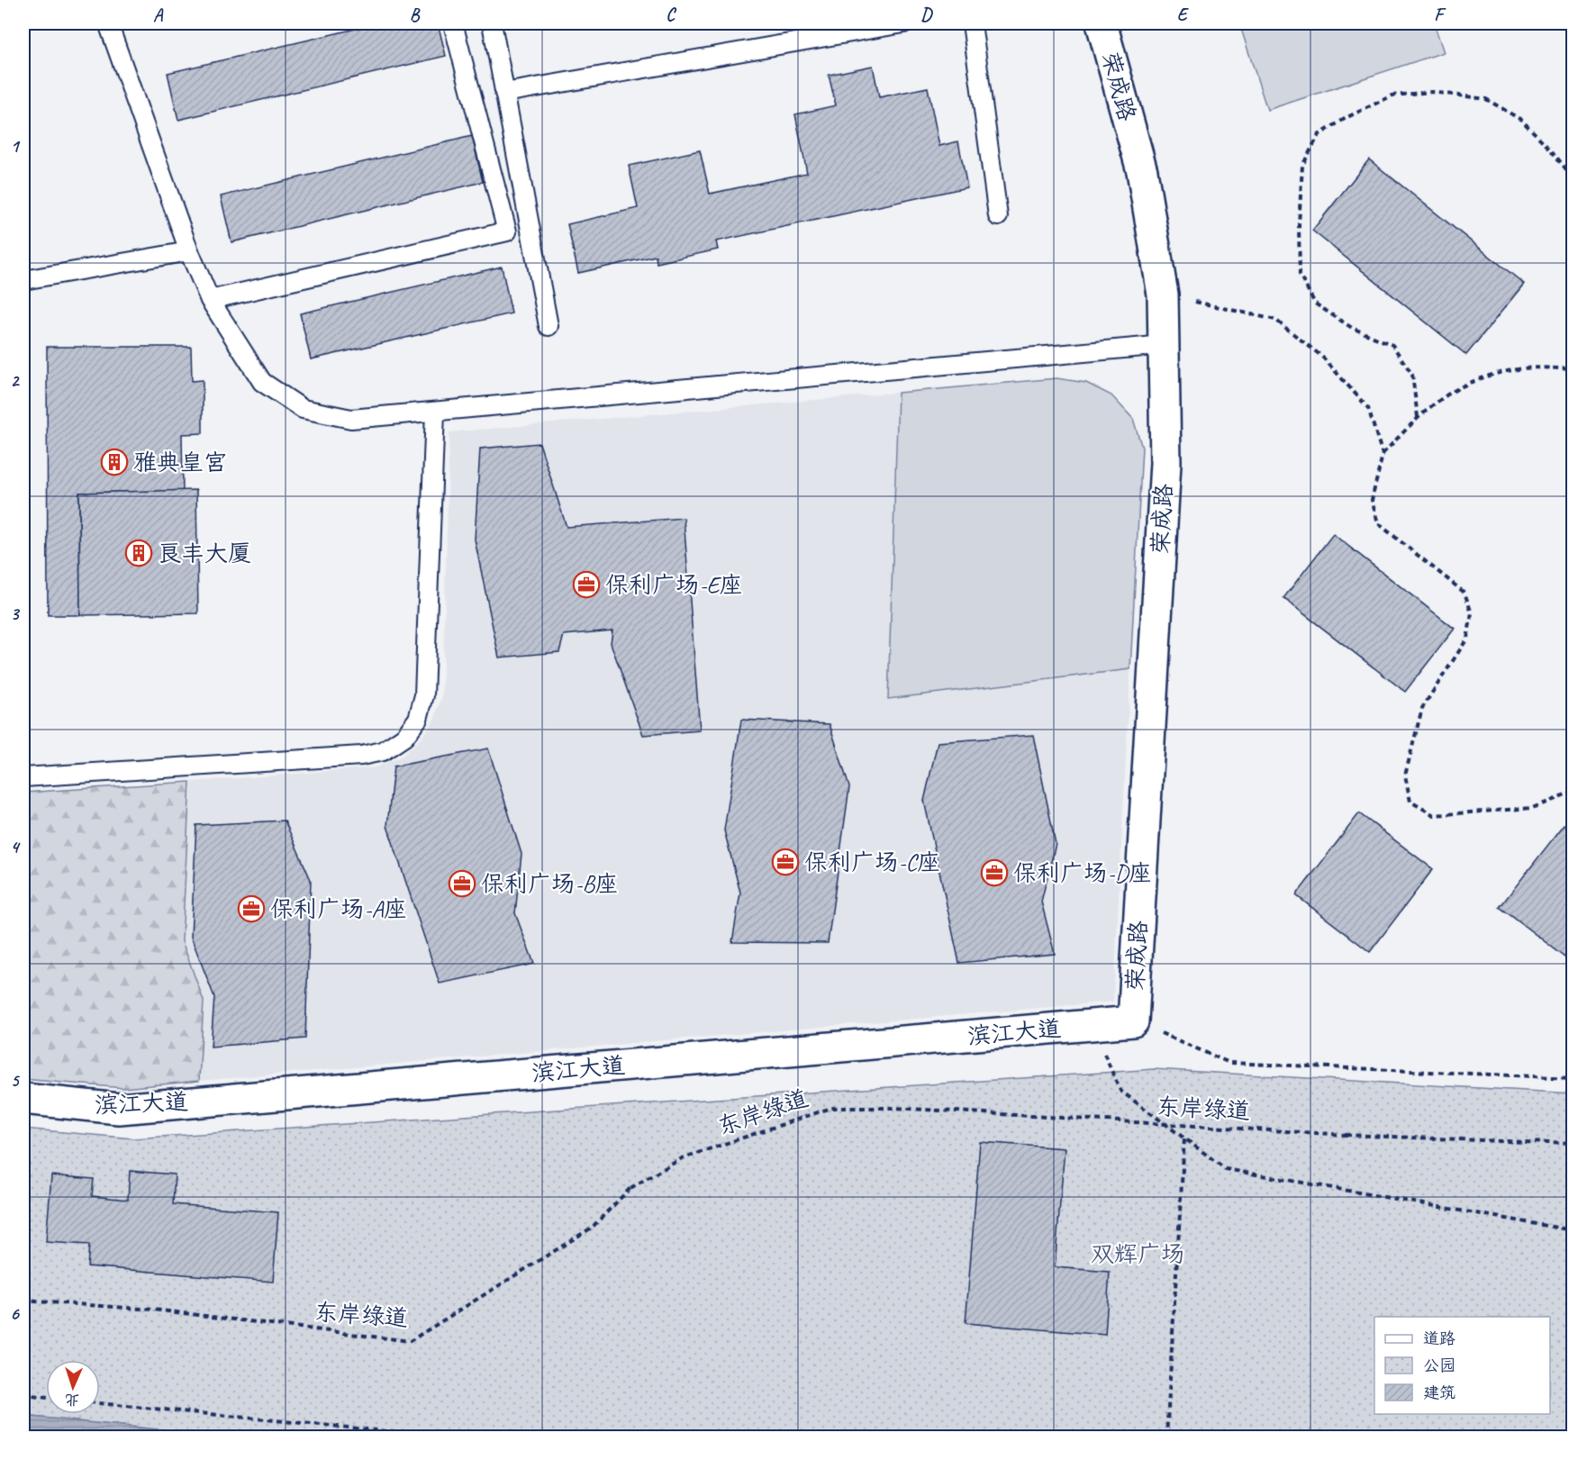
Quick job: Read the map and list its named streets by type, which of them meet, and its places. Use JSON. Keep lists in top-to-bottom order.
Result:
{
  "streets": {
    "street": ["荣成路", "滨江大道"],
    "path": ["东岸绿道"]
  },
  "crossings": [
    ["荣成路", "滨江大道"]
  ],
  "parks": ["双辉广场"],
  "places": {
    "building": ["雅典皇宫", "良丰大厦"],
    "office": [
      "保利广场-E座",
      "保利广场-C座",
      "保利广场-D座",
      "保利广场-B座",
      "保利广场-A座"
    ]
  },
  "legend": ["道路", "公园", "建筑"],
  "north": "bottom",
  "grid": {
    "columns": [
      "A",
      "B",
      "C",
      "D",
      "E",
      "F"
    ],
    "rows": [
      "1",
      "2",
      "3",
      "4",
      "5",
      "6"
    ]
  }
}
